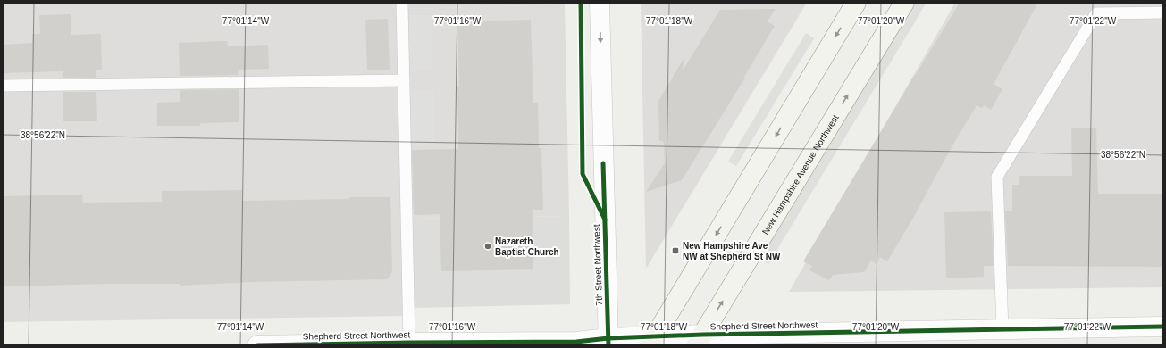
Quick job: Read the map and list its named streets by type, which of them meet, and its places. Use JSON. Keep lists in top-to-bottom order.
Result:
{
  "streets": {
    "main road": ["New Hampshire Avenue Northwest"],
    "street": ["7th Street Northwest", "Shepherd Street Northwest"]
  },
  "crossings": [
    ["New Hampshire Avenue Northwest", "Shepherd Street Northwest"],
    ["7th Street Northwest", "Shepherd Street Northwest"]
  ],
  "one_way": ["7th Street Northwest"],
  "places": {
    "other": ["Nazareth Baptist Church"],
    "transit": ["New Hampshire Ave NW at Shepherd St NW"]
  },
  "coordinates": [
    "77°01'14\"W",
    "77°01'16\"W",
    "77°01'18\"W",
    "77°01'20\"W",
    "77°01'22\"W",
    "38°56'22\"N"
  ]
}
